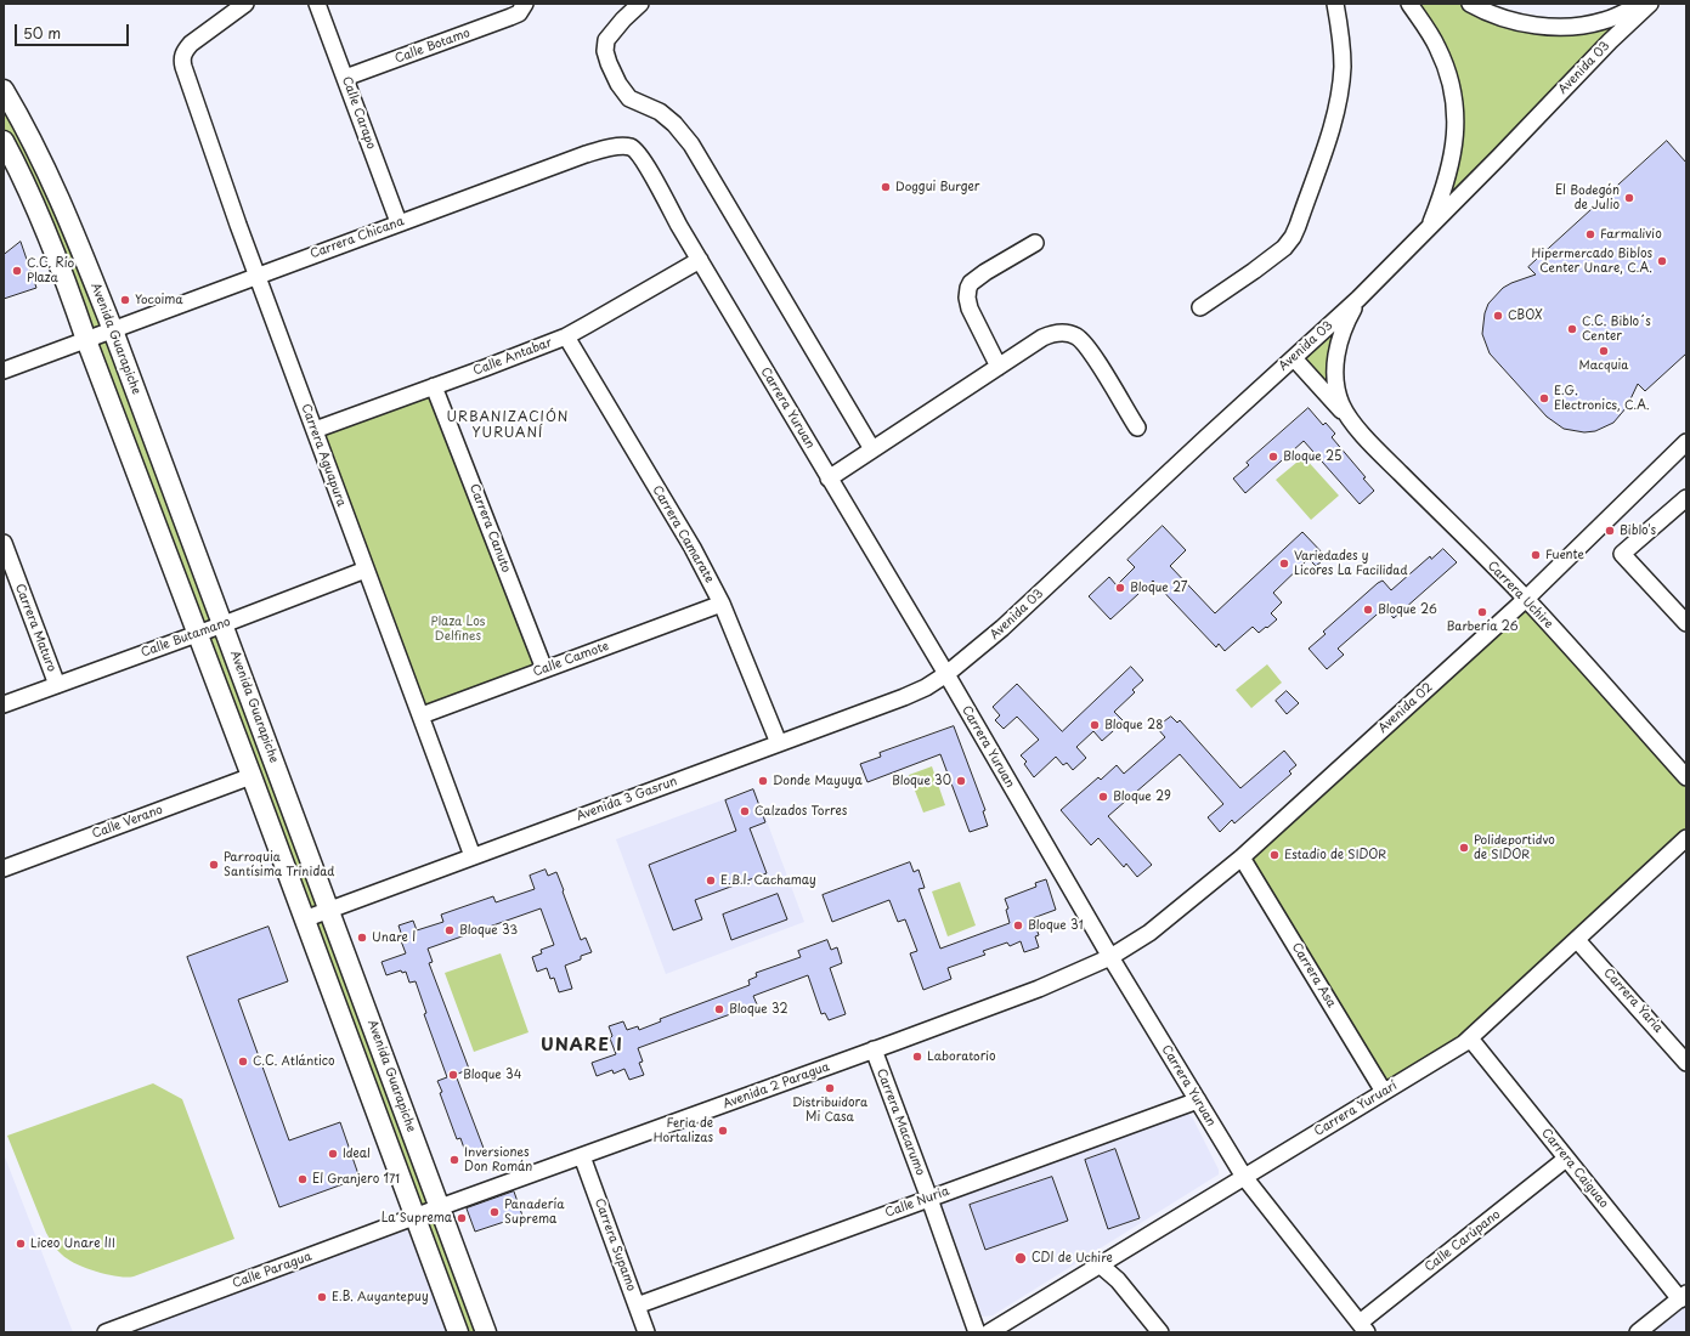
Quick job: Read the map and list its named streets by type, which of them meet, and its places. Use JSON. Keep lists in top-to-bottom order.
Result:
{
  "streets": {
    "street": [
      "Calle Botamo",
      "Avenida 03",
      "Calle Carapo",
      "Carrera Chicana",
      "Avenida Guarapiche",
      "Calle Antabar",
      "Carrera Yuruan",
      "Carrera Aguapura",
      "Carrera Canuto",
      "Carrera Camarate",
      "Carrera Uchire",
      "Carrera Maturo",
      "Calle Butamano",
      "Calle Camote",
      "Avenida 02",
      "Avenida 3 Gasrun",
      "Calle Verano",
      "Carrera Asa",
      "Carrera Yaria",
      "Avenida 2 Paragua",
      "Carrera Yuruarí",
      "Carrera Macarumo",
      "Carrera Caiguao",
      "Calle Nuria",
      "Calle Carúpano",
      "Carrera Supamo",
      "Calle Paragua"
    ]
  },
  "crossings": [
    ["Calle Botamo", "Calle Carapo"],
    ["Avenida 03", "Carrera Yuruan"],
    ["Avenida 03", "Carrera Uchire"],
    ["Avenida 03", "Avenida 3 Gasrun"],
    ["Calle Carapo", "Carrera Chicana"],
    ["Carrera Chicana", "Avenida Guarapiche"],
    ["Carrera Chicana", "Carrera Yuruan"],
    ["Carrera Chicana", "Carrera Aguapura"],
    ["Avenida Guarapiche", "Calle Butamano"],
    ["Avenida Guarapiche", "Avenida 3 Gasrun"],
    ["Avenida Guarapiche", "Avenida 2 Paragua"],
    ["Avenida Guarapiche", "Calle Paragua"],
    ["Calle Antabar", "Carrera Yuruan"],
    ["Calle Antabar", "Carrera Aguapura"],
    ["Calle Antabar", "Carrera Canuto"],
    ["Calle Antabar", "Carrera Camarate"],
    ["Carrera Yuruan", "Avenida 02"],
    ["Carrera Yuruan", "Avenida 3 Gasrun"],
    ["Carrera Yuruan", "Avenida 2 Paragua"],
    ["Carrera Yuruan", "Carrera Yuruarí"],
    ["Carrera Yuruan", "Calle Nuria"],
    ["Carrera Yuruan", "Calle Carúpano"],
    ["Carrera Aguapura", "Calle Butamano"],
    ["Carrera Aguapura", "Calle Camote"],
    ["Carrera Aguapura", "Avenida 3 Gasrun"],
    ["Carrera Canuto", "Calle Camote"],
    ["Carrera Camarate", "Calle Camote"],
    ["Carrera Camarate", "Avenida 3 Gasrun"],
    ["Carrera Uchire", "Avenida 02"],
    ["Carrera Maturo", "Calle Butamano"],
    ["Avenida 02", "Carrera Asa"],
    ["Avenida 02", "Avenida 2 Paragua"],
    ["Carrera Asa", "Carrera Yuruarí"],
    ["Carrera Yaria", "Carrera Yuruarí"],
    ["Avenida 2 Paragua", "Carrera Macarumo"],
    ["Avenida 2 Paragua", "Carrera Supamo"],
    ["Avenida 2 Paragua", "Calle Paragua"],
    ["Carrera Yuruarí", "Carrera Caiguao"],
    ["Carrera Macarumo", "Calle Nuria"],
    ["Carrera Caiguao", "Calle Carúpano"],
    ["Calle Nuria", "Carrera Supamo"]
  ],
  "districts": ["URBANIZACIÓN YURUANÍ", "UNARE I"],
  "parks": ["Plaza Los Delfines"],
  "places": [
    "Doggui Burger",
    "El Bodegón de Julio",
    "Farmalivio",
    "Hipermercado Biblos Center Unare, C.A.",
    "C.C. Río Plaza",
    "Yocoima",
    "CBOX",
    "C.C. Biblo´s Center",
    "Macquia",
    "E.G. Electronics, C.A.",
    "Bloque 25",
    "Biblo's",
    "Fuente",
    "Variedades y Licores La Facilidad",
    "Bloque 27",
    "Bloque 26",
    "Barbería 26",
    "Bloque 28",
    "Donde Mayuya",
    "Bloque 30",
    "Bloque 29",
    "Calzados Torres",
    "Polideportidvo de SIDOR",
    "Estadio de SIDOR",
    "Parroquia Santísima Trinidad",
    "E.B.I. Cachamay",
    "Bloque 31",
    "Bloque 33",
    "Unare I",
    "Bloque 32",
    "Laboratorio",
    "C.C. Atlántico",
    "Bloque 34",
    "Distribuidora Mi Casa",
    "Feria de Hortalizas",
    "Ideal",
    "Inversiones Don Román",
    "El Granjero 171",
    "Panadería Suprema",
    "La Suprema",
    "Liceo Unare III",
    "CDI de Uchire",
    "E.B. Auyantepuy"
  ],
  "scale_bar": "50 m"
}
